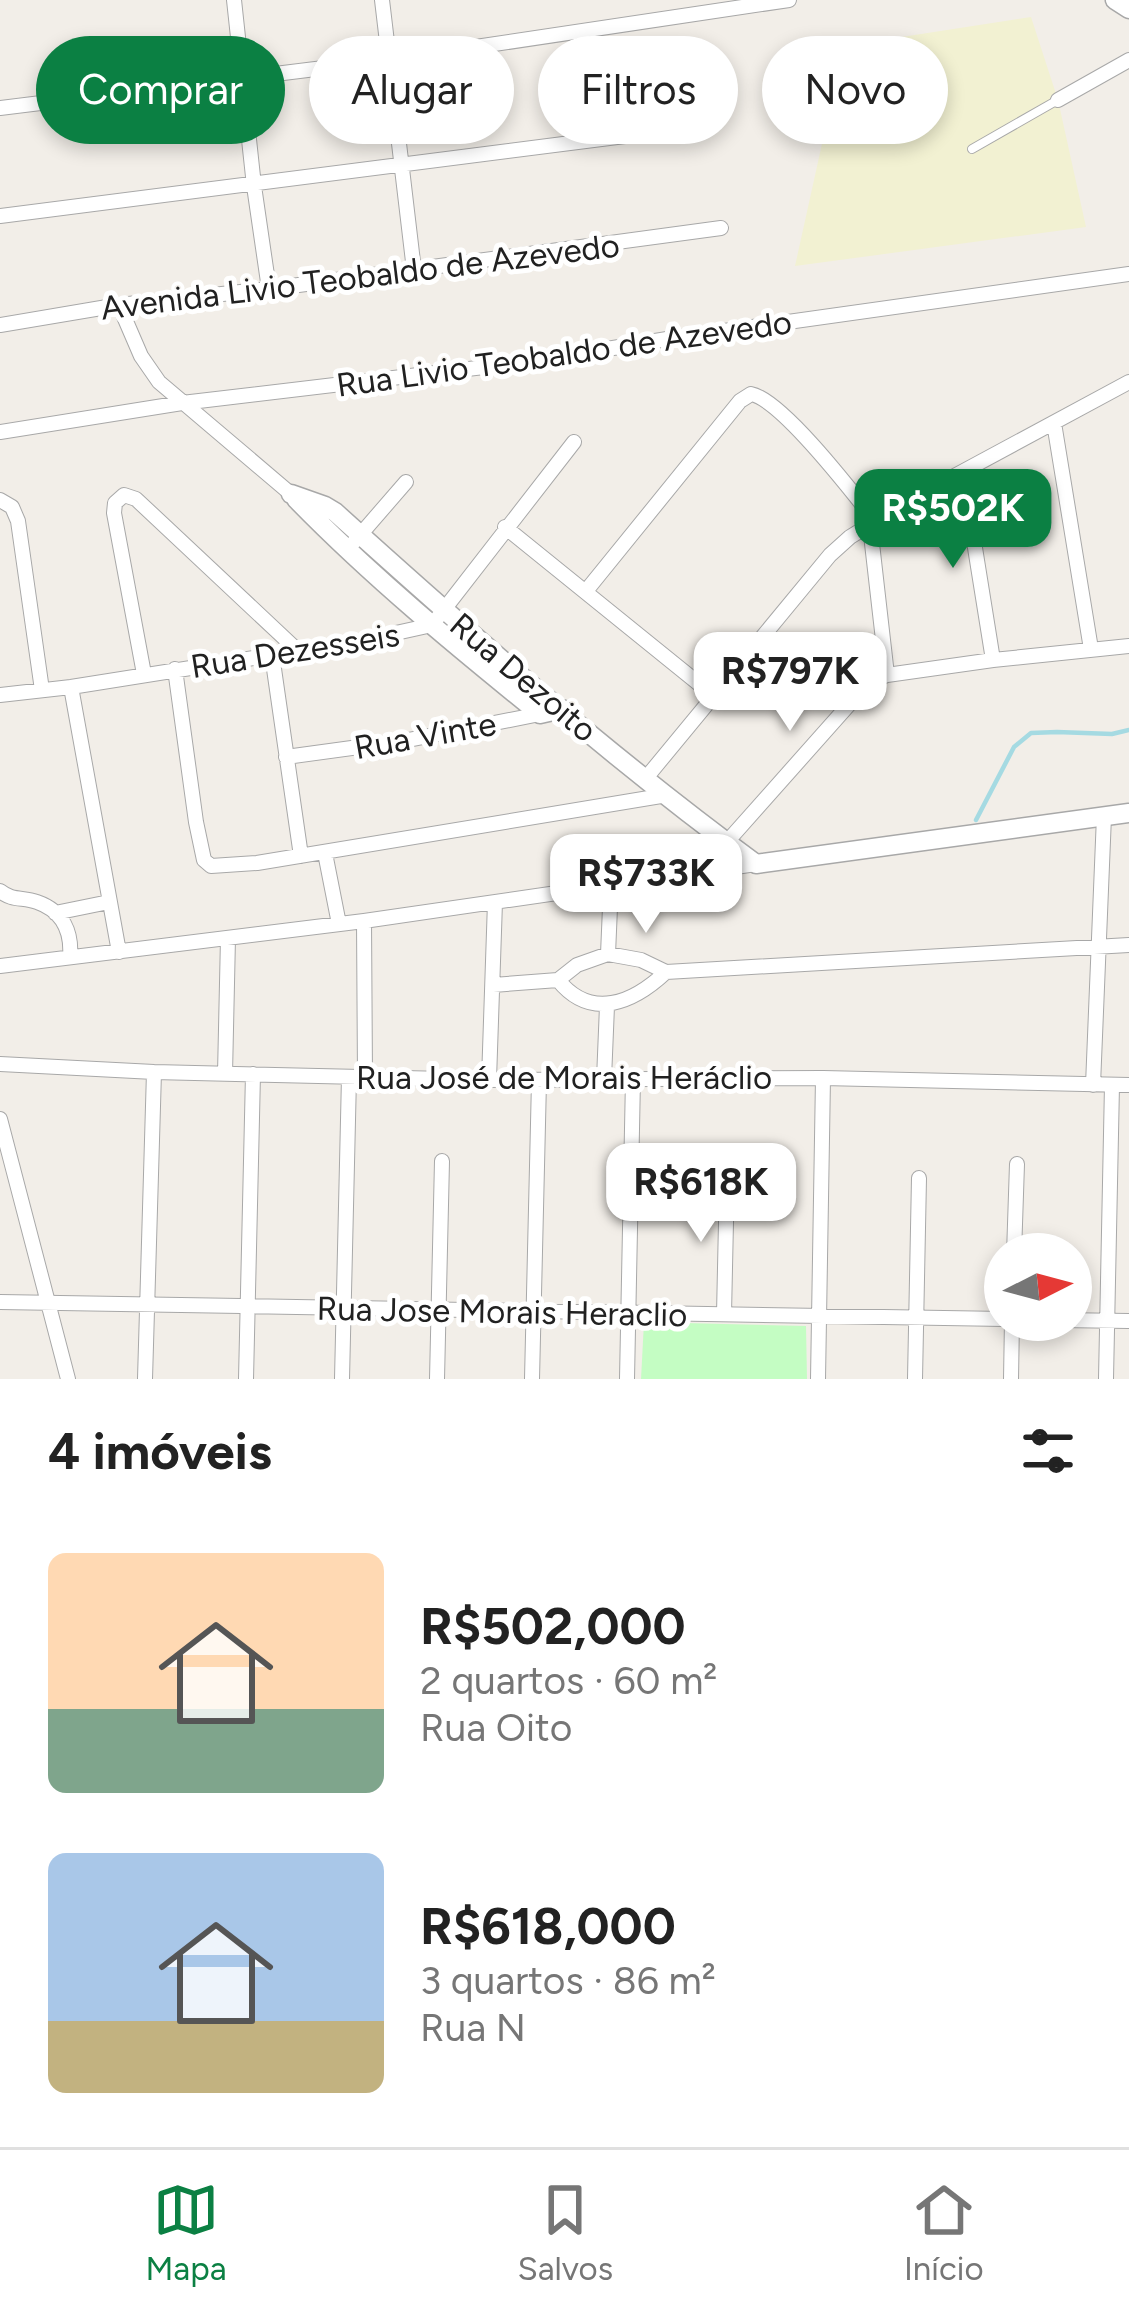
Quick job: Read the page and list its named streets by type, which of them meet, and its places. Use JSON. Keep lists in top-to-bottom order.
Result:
{
  "streets": {
    "street": [
      "Avenida Livio Teobaldo de Azevedo",
      "Rua Livio Teobaldo de Azevedo",
      "Rua Dezesseis",
      "Rua Dezoito",
      "Rua Vinte",
      "Rua José de Morais Heráclio",
      "Rua Jose Morais Heraclio"
    ]
  },
  "crossings": [
    ["Avenida Livio Teobaldo de Azevedo", "Rua Dezoito"],
    ["Rua Livio Teobaldo de Azevedo", "Rua Dezoito"],
    ["Rua Dezesseis", "Rua Dezoito"],
    ["Rua Dezoito", "Rua Vinte"]
  ],
  "north": "right",
  "page": {
    "chip": [
      "Comprar",
      "Alugar",
      "Filtros",
      "Novo"
    ],
    "price": [
      "R$502K",
      "R$797K",
      "R$733K",
      "R$618K"
    ],
    "heading": "4 imóveis",
    "list": [
      {
        "name": "R$502,000",
        "note": "2 quartos · 60 m² · Rua Oito"
      },
      {
        "name": "R$618,000",
        "note": "3 quartos · 86 m² · Rua N"
      }
    ],
    "tabs": ["Mapa", "Salvos", "Início"]
  }
}
